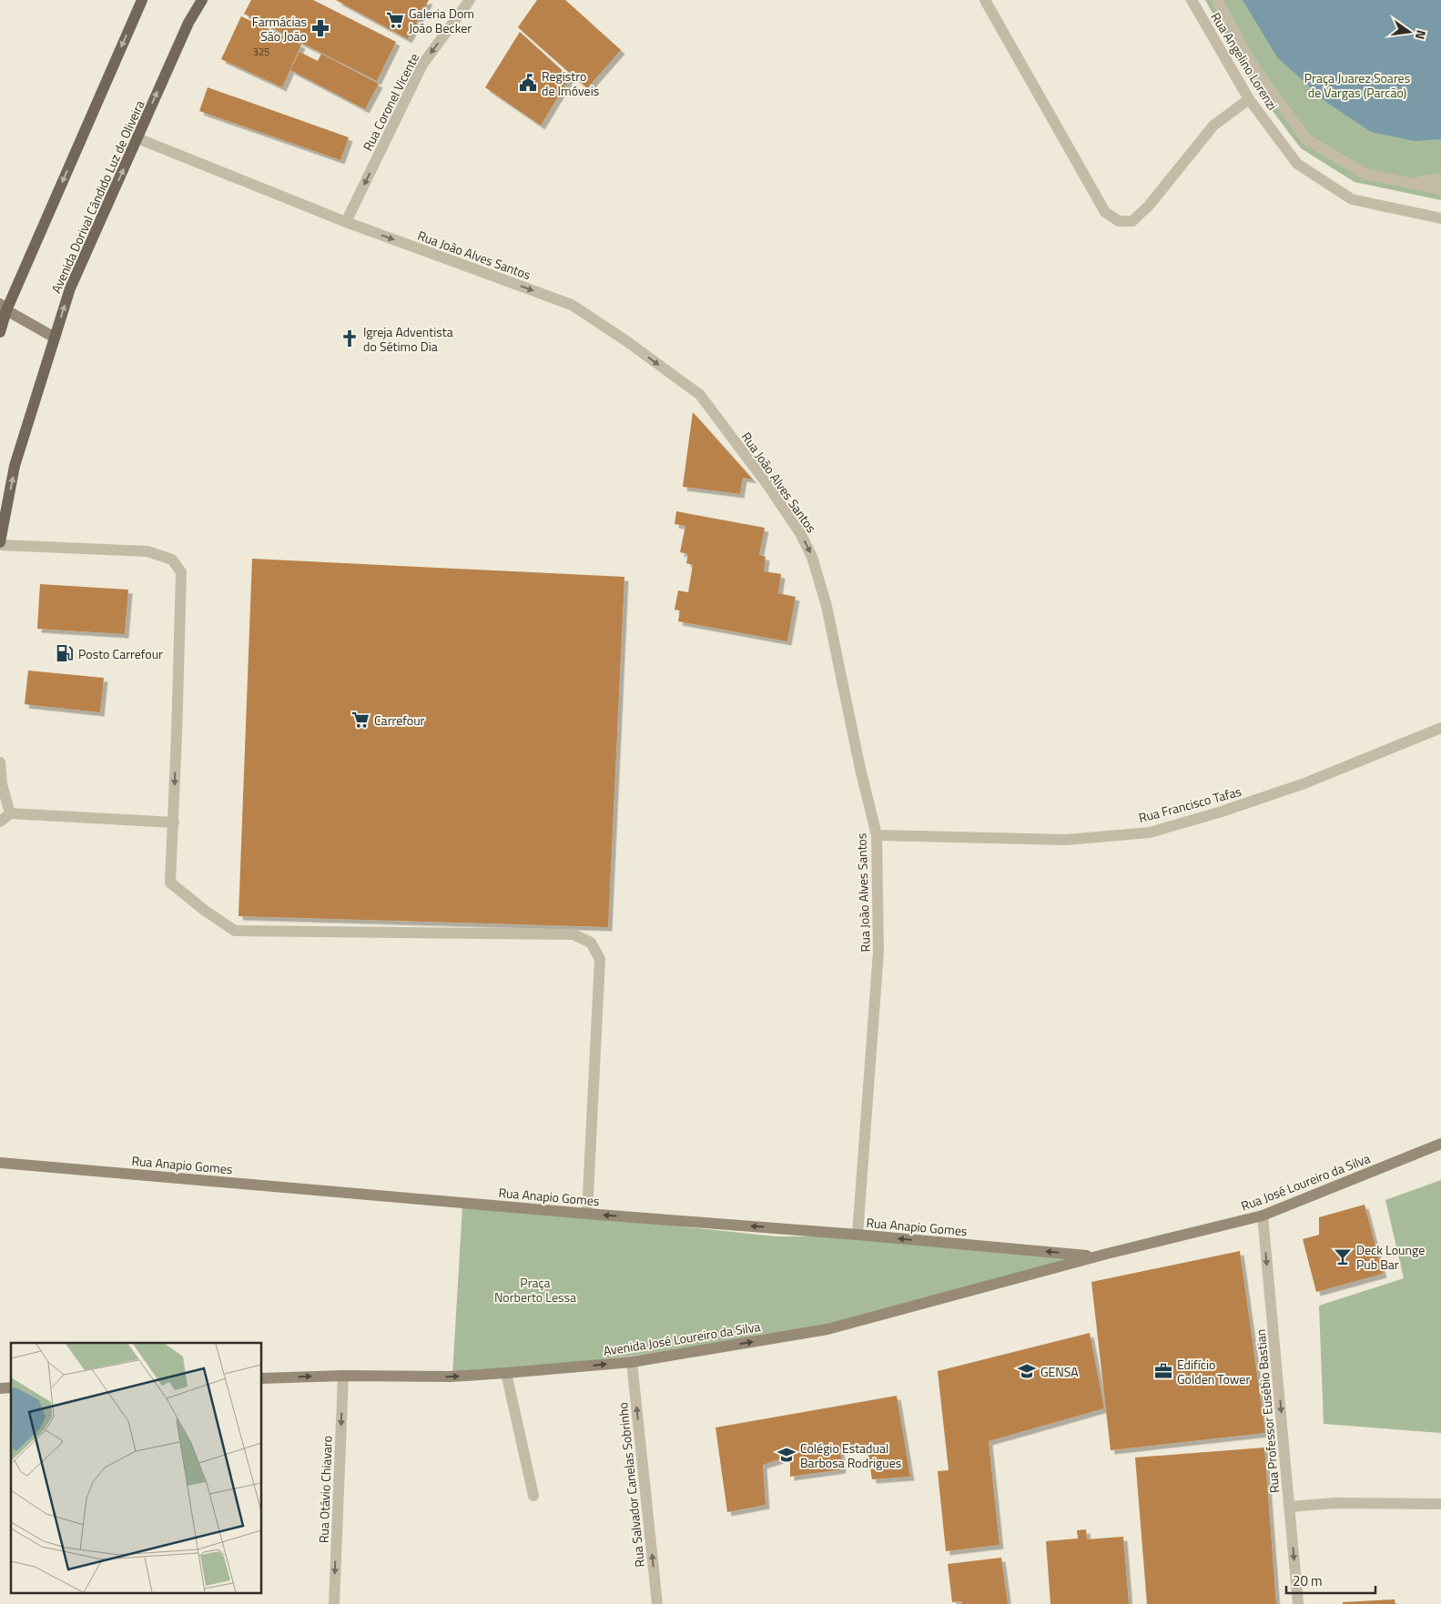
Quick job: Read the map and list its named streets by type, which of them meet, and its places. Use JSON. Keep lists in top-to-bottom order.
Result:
{
  "streets": {
    "main road": [
      "Avenida Dorival Cândido Luz de Oliveira",
      "Rua Anapio Gomes",
      "Rua José Loureiro da Silva",
      "Avenida José Loureiro da Silva"
    ],
    "street": [
      "Rua Angelino Lorenzi",
      "Rua Coronel Vicente",
      "Rua João Alves Santos",
      "Rua Francisco Tafas",
      "Rua Professor Eusébio Bastian",
      "Rua Salvador Canelas Sobrinho",
      "Rua Otávio Chiavaro"
    ]
  },
  "crossings": [
    ["Rua Coronel Vicente", "Rua João Alves Santos"],
    ["Avenida Dorival Cândido Luz de Oliveira", "Rua João Alves Santos"],
    ["Rua João Alves Santos", "Rua Francisco Tafas"],
    ["Rua João Alves Santos", "Rua Anapio Gomes"],
    ["Rua Anapio Gomes", "Rua José Loureiro da Silva"],
    ["Rua Anapio Gomes", "Avenida José Loureiro da Silva"],
    ["Rua José Loureiro da Silva", "Avenida José Loureiro da Silva"],
    ["Rua José Loureiro da Silva", "Rua Professor Eusébio Bastian"],
    ["Avenida José Loureiro da Silva", "Rua Salvador Canelas Sobrinho"],
    ["Avenida José Loureiro da Silva", "Rua Otávio Chiavaro"]
  ],
  "one_way": [
    "Rua Coronel Vicente",
    "Rua João Alves Santos",
    "Rua Anapio Gomes",
    "Avenida José Loureiro da Silva",
    "Rua Professor Eusébio Bastian",
    "Rua Salvador Canelas Sobrinho",
    "Rua Otávio Chiavaro"
  ],
  "parks": ["Praça Juarez Soares de Vargas (Parcão)", "Praça Norberto Lessa"],
  "places": {
    "supermarket": ["Galeria Dom João Becker", "Carrefour"],
    "pharmacy": ["Farmácias São João"],
    "public building": ["Registro de Imóveis"],
    "church": ["Igreja Adventista do Sétimo Dia"],
    "fuel station": ["Posto Carrefour"],
    "bar": ["Deck Lounge Pub Bar"],
    "school or university": ["GENSA", "Colégio Estadual Barbosa Rodrigues"],
    "office": ["Edifício Golden Tower"]
  },
  "house_numbers": ["325"],
  "scale_bar": "20 m",
  "north": "right"
}
